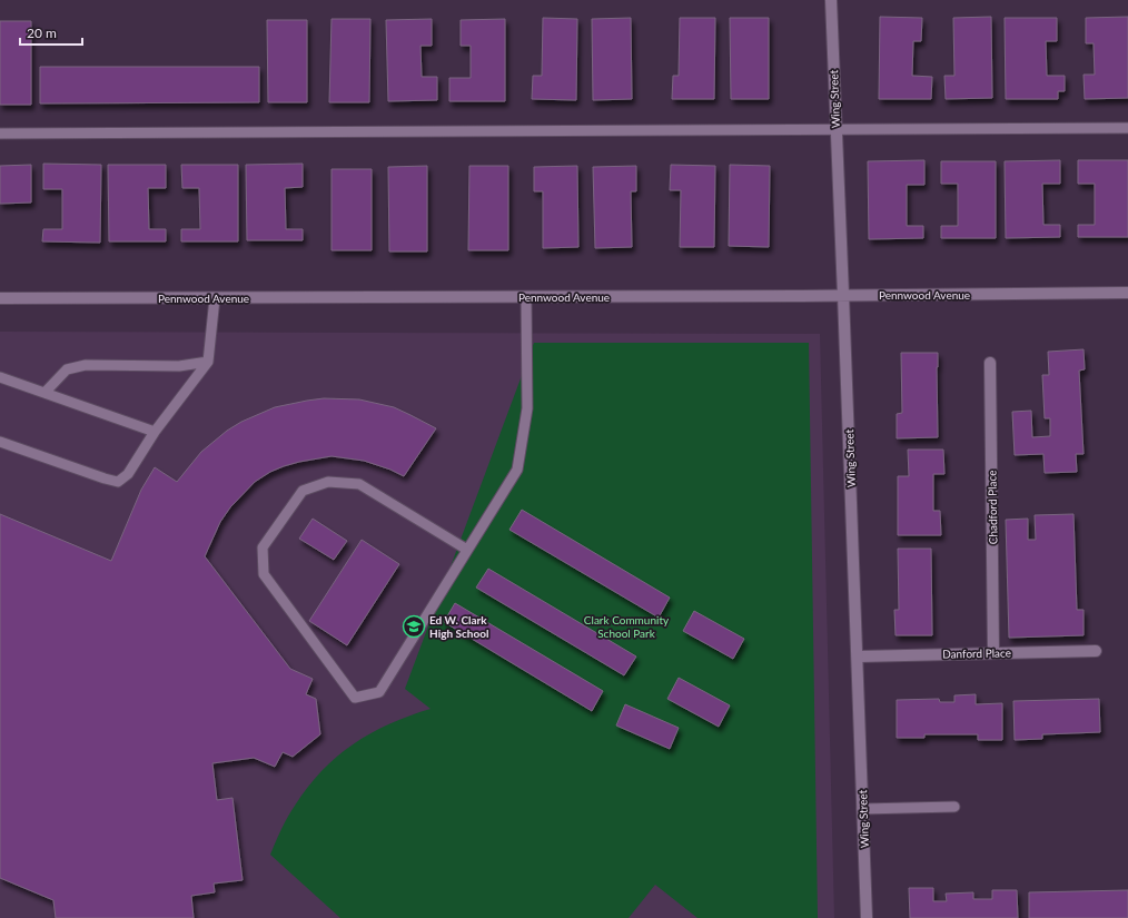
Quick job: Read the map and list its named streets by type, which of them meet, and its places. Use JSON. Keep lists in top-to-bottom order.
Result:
{
  "streets": {
    "street": [
      "Wing Street",
      "Pennwood Avenue",
      "Chadford Place",
      "Danford Place"
    ]
  },
  "crossings": [
    ["Wing Street", "Pennwood Avenue"],
    ["Wing Street", "Danford Place"],
    ["Chadford Place", "Danford Place"]
  ],
  "parks": ["Clark Community School Park"],
  "places": {
    "school or university": ["Ed W. Clark High School"]
  },
  "scale_bar": "20 m"
}
